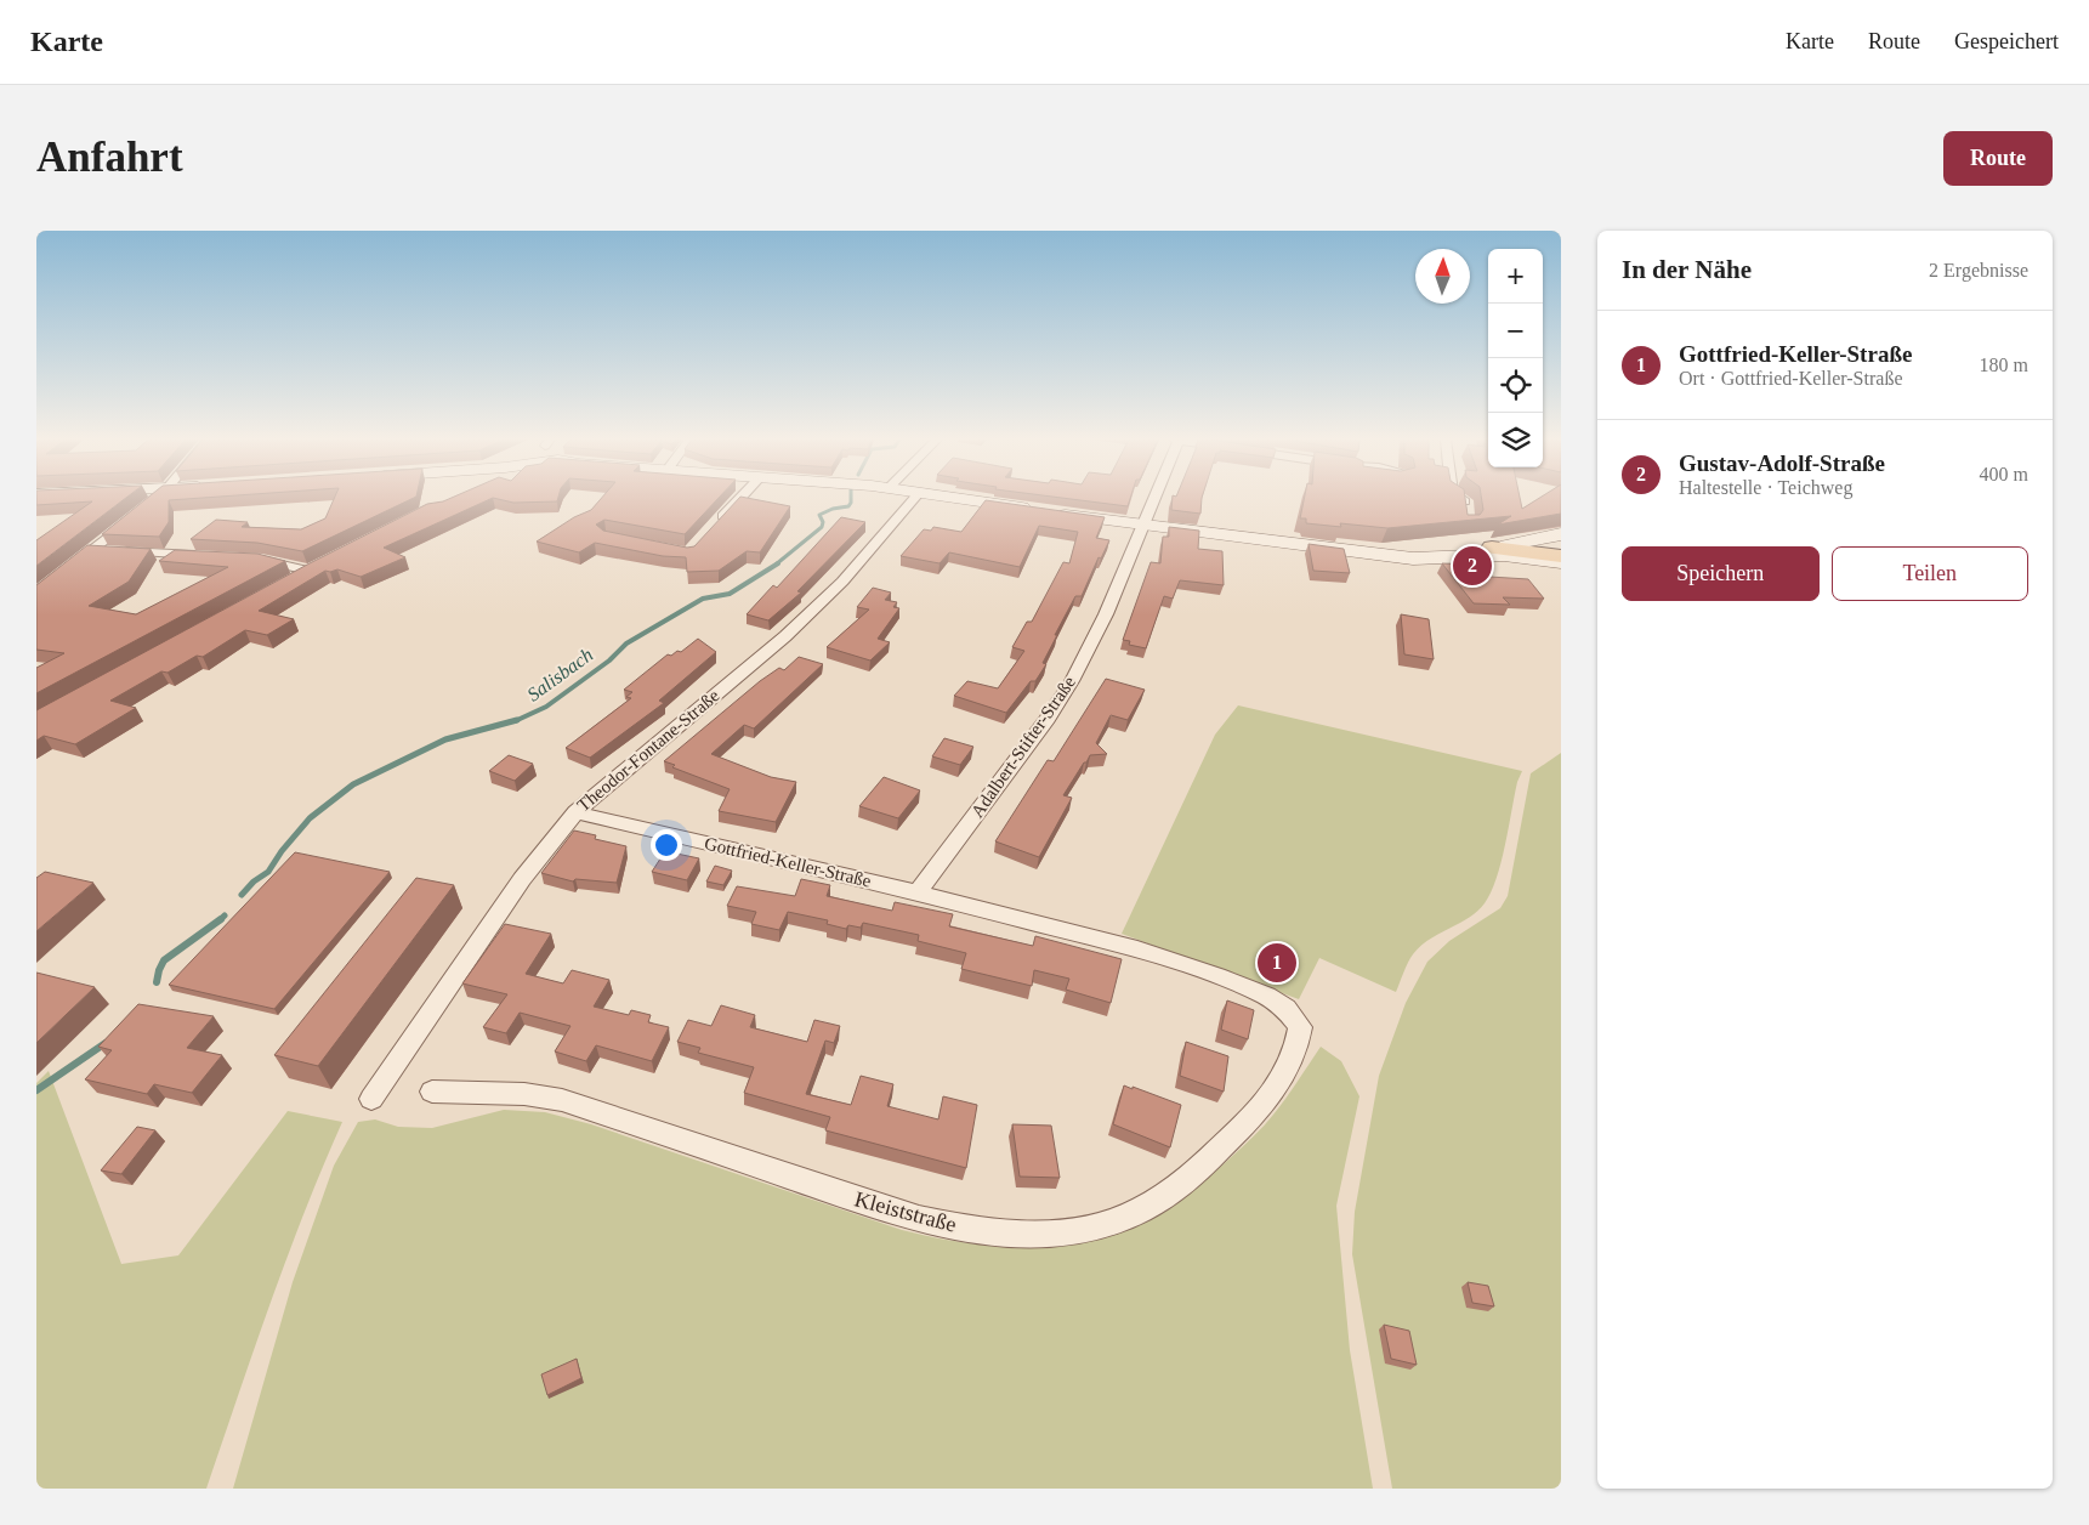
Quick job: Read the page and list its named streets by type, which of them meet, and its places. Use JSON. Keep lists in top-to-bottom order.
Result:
{
  "streets": {
    "street": [
      "Adalbert-Stifter-Straße",
      "Theodor-Fontane-Straße",
      "Gottfried-Keller-Straße",
      "Kleiststraße"
    ]
  },
  "crossings": [
    ["Adalbert-Stifter-Straße", "Gottfried-Keller-Straße"],
    ["Theodor-Fontane-Straße", "Gottfried-Keller-Straße"],
    ["Gottfried-Keller-Straße", "Kleiststraße"]
  ],
  "water": ["Salisbach"],
  "north": "top",
  "page": {
    "header": "Karte",
    "nav": ["Karte", "Route", "Gespeichert"],
    "buttons": [
      "Route",
      ["Speichern", "Teilen"]
    ],
    "title": "Anfahrt",
    "heading": ["In der Nähe", "2 Ergebnisse"],
    "map_buttons": ["+", "−"],
    "list": [
      {
        "mark": "1",
        "name": "Gottfried-Keller-Straße",
        "note": "Ort · Gottfried-Keller-Straße",
        "value": "180 m"
      },
      {
        "mark": "2",
        "name": "Gustav-Adolf-Straße",
        "note": "Haltestelle · Teichweg",
        "value": "400 m"
      }
    ],
    "pins": ["2", "1"]
  }
}
